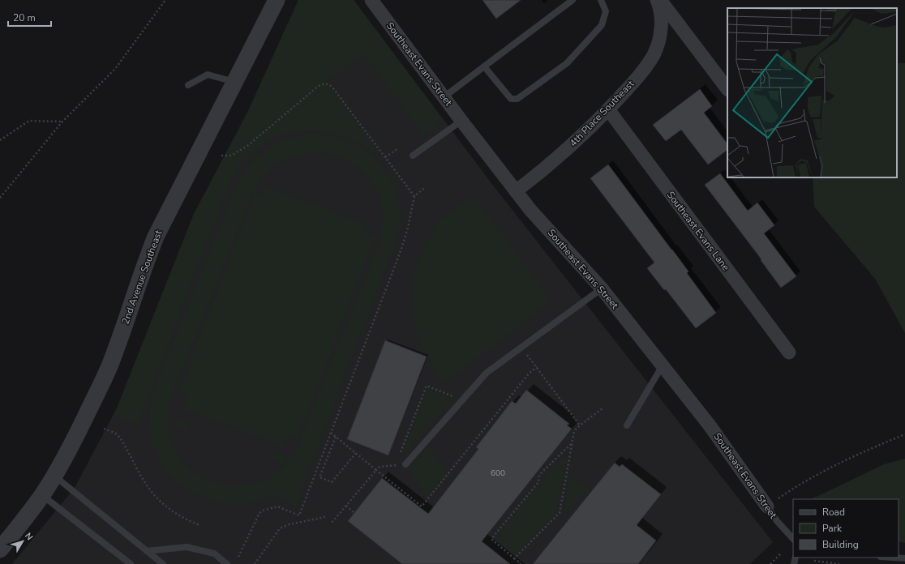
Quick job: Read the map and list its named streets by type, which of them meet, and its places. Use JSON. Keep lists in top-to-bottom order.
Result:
{
  "streets": {
    "street": [
      "Southeast Evans Street",
      "4th Place Southeast",
      "Southeast Evans Lane",
      "2nd Avenue Southeast"
    ]
  },
  "crossings": [
    ["Southeast Evans Street", "4th Place Southeast"],
    ["4th Place Southeast", "Southeast Evans Lane"]
  ],
  "house_numbers": ["600"],
  "legend": ["Road", "Park", "Building"],
  "scale_bar": "20 m",
  "north": "top right"
}
